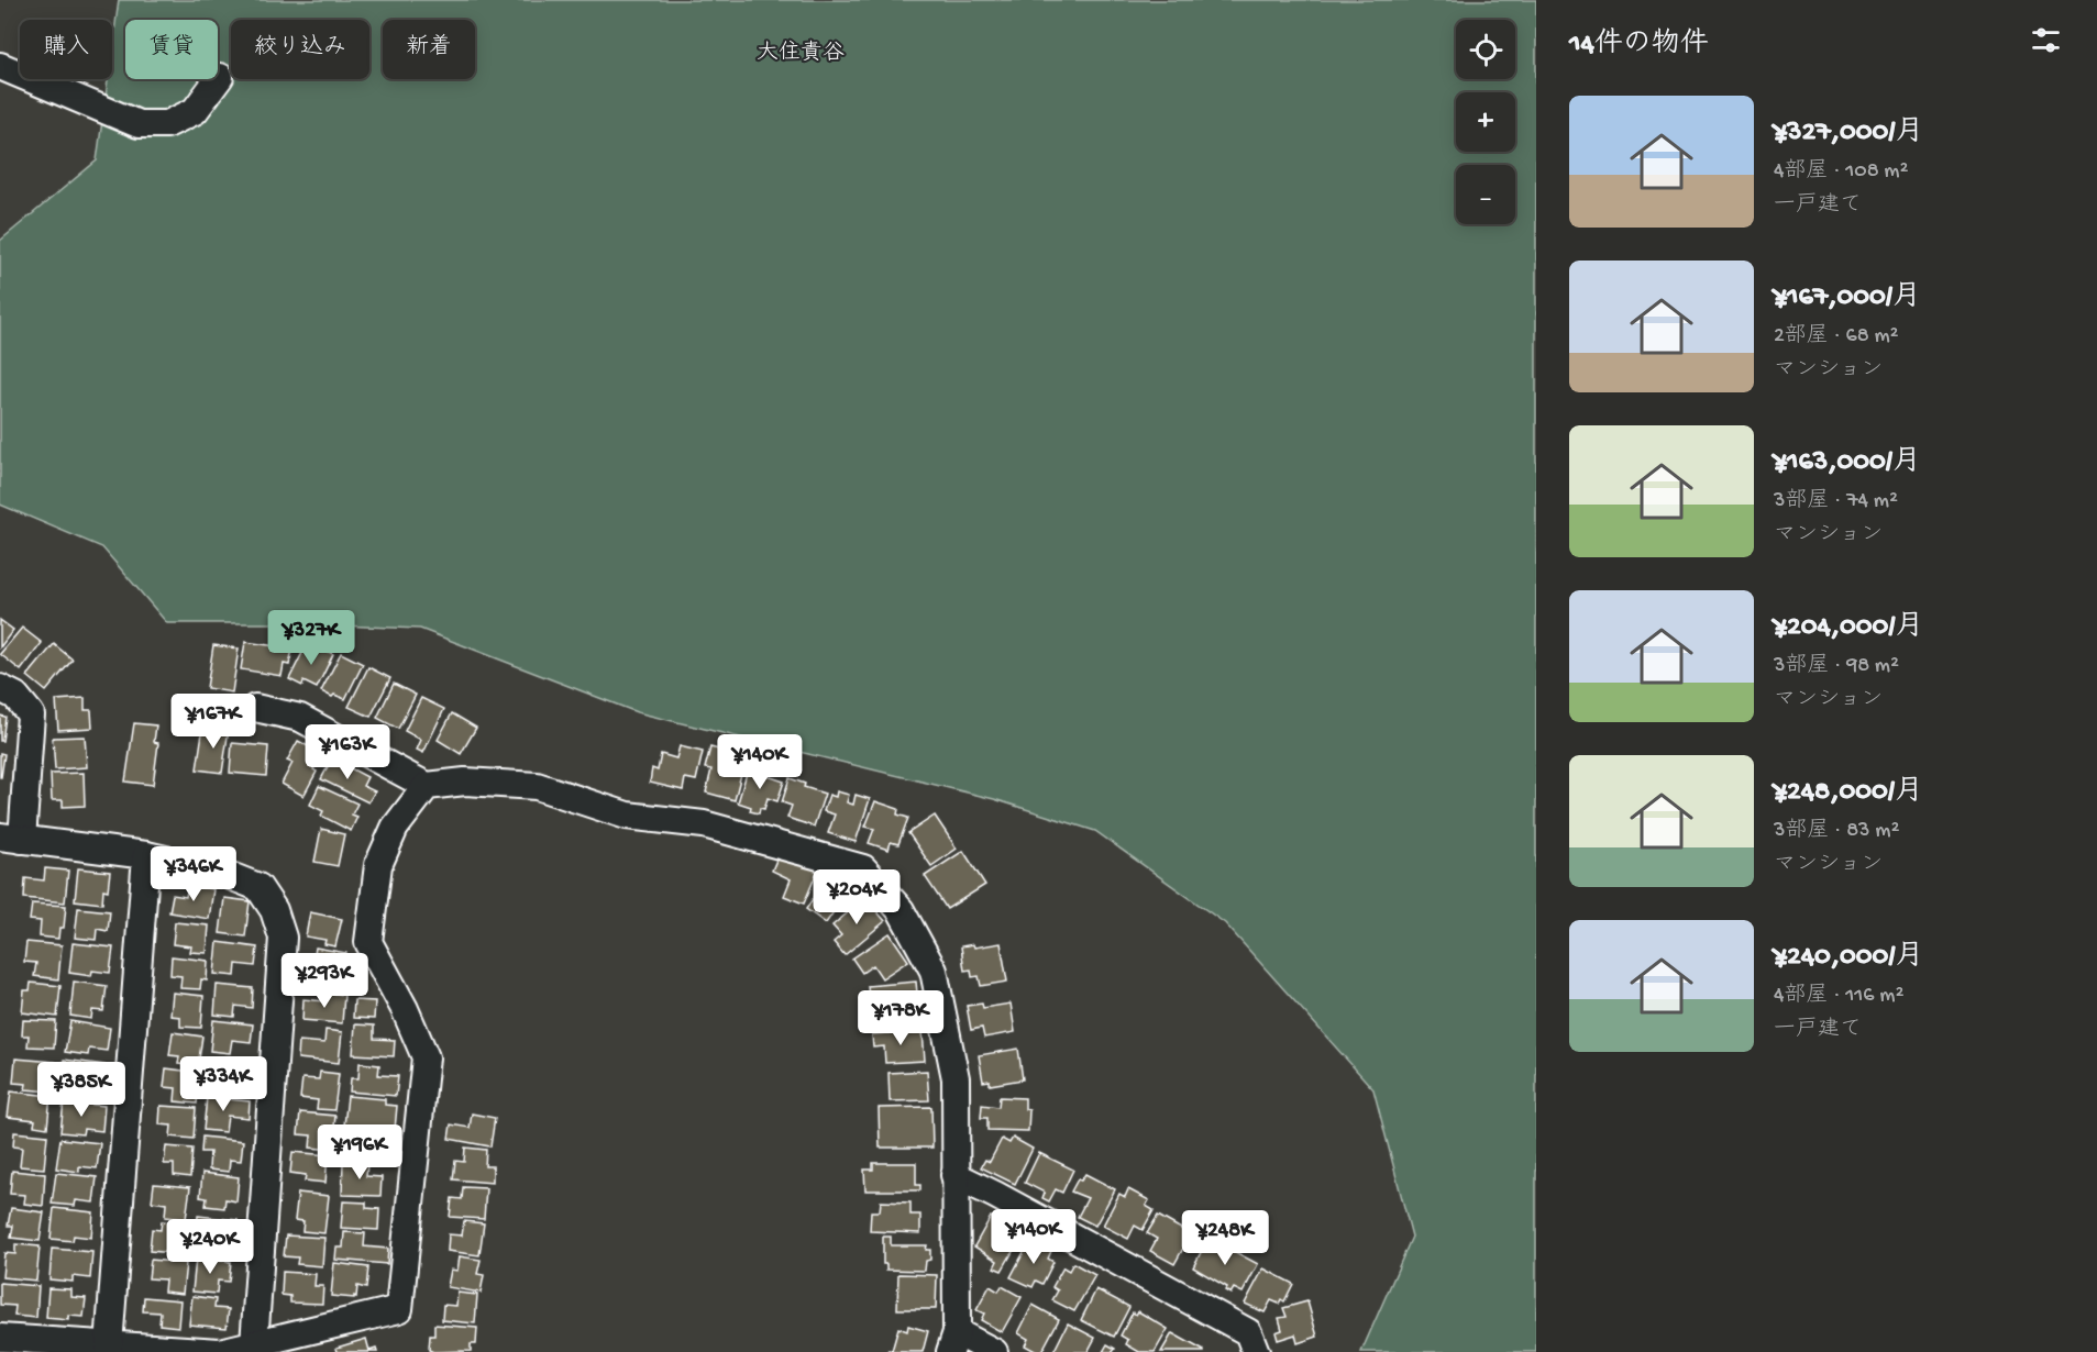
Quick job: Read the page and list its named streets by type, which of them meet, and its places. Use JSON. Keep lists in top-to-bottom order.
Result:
{
  "districts": ["大住責谷"],
  "page": {
    "heading": "14件の物件",
    "map_buttons": ["+", "−"],
    "chip": [
      "購入",
      "賃貸",
      "絞り込み",
      "新着"
    ],
    "list": [
      {
        "name": "¥327,000/月",
        "note": "4部屋 · 108 m² · 一戸建て"
      },
      {
        "name": "¥167,000/月",
        "note": "2部屋 · 68 m² · マンション"
      },
      {
        "name": "¥163,000/月",
        "note": "3部屋 · 74 m² · マンション"
      },
      {
        "name": "¥204,000/月",
        "note": "3部屋 · 98 m² · マンション"
      },
      {
        "name": "¥248,000/月",
        "note": "3部屋 · 83 m² · マンション"
      },
      {
        "name": "¥240,000/月",
        "note": "4部屋 · 116 m² · 一戸建て"
      }
    ],
    "price": [
      "¥327K",
      "¥167K",
      "¥163K",
      "¥140K",
      "¥346K",
      "¥204K",
      "¥293K",
      "¥178K",
      "¥334K",
      "¥385K",
      "¥196K",
      "¥140K",
      "¥248K",
      "¥240K"
    ]
  }
}
